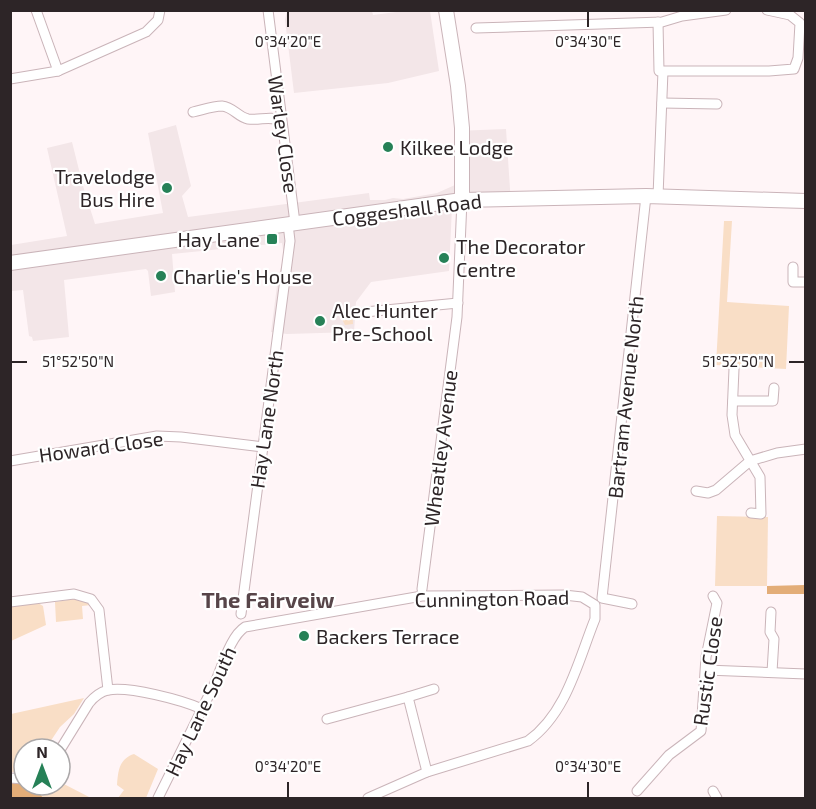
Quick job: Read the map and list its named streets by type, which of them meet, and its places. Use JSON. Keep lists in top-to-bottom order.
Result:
{
  "streets": {
    "main road": ["Coggeshall Road"],
    "street": [
      "Warley Close",
      "Bartram Avenue North",
      "Hay Lane North",
      "Howard Close",
      "Wheatley Avenue",
      "Cunnington Road",
      "Rustic Close",
      "Hay Lane South"
    ]
  },
  "crossings": [
    ["Warley Close", "Coggeshall Road"],
    ["Warley Close", "Hay Lane North"],
    ["Coggeshall Road", "Bartram Avenue North"],
    ["Coggeshall Road", "Hay Lane North"],
    ["Coggeshall Road", "Wheatley Avenue"],
    ["Hay Lane North", "Howard Close"],
    ["Cunnington Road", "Hay Lane South"]
  ],
  "districts": ["The Fairveiw"],
  "places": {
    "other": [
      "Kilkee Lodge",
      "Travelodge Bus Hire",
      "The Decorator Centre",
      "Charlie's House",
      "Alec Hunter Pre-School",
      "Backers Terrace"
    ],
    "transit": ["Hay Lane"]
  },
  "north": "top",
  "coordinates": ["0°34'20\"E", "0°34'30\"E", "51°52'50\"N"]
}
